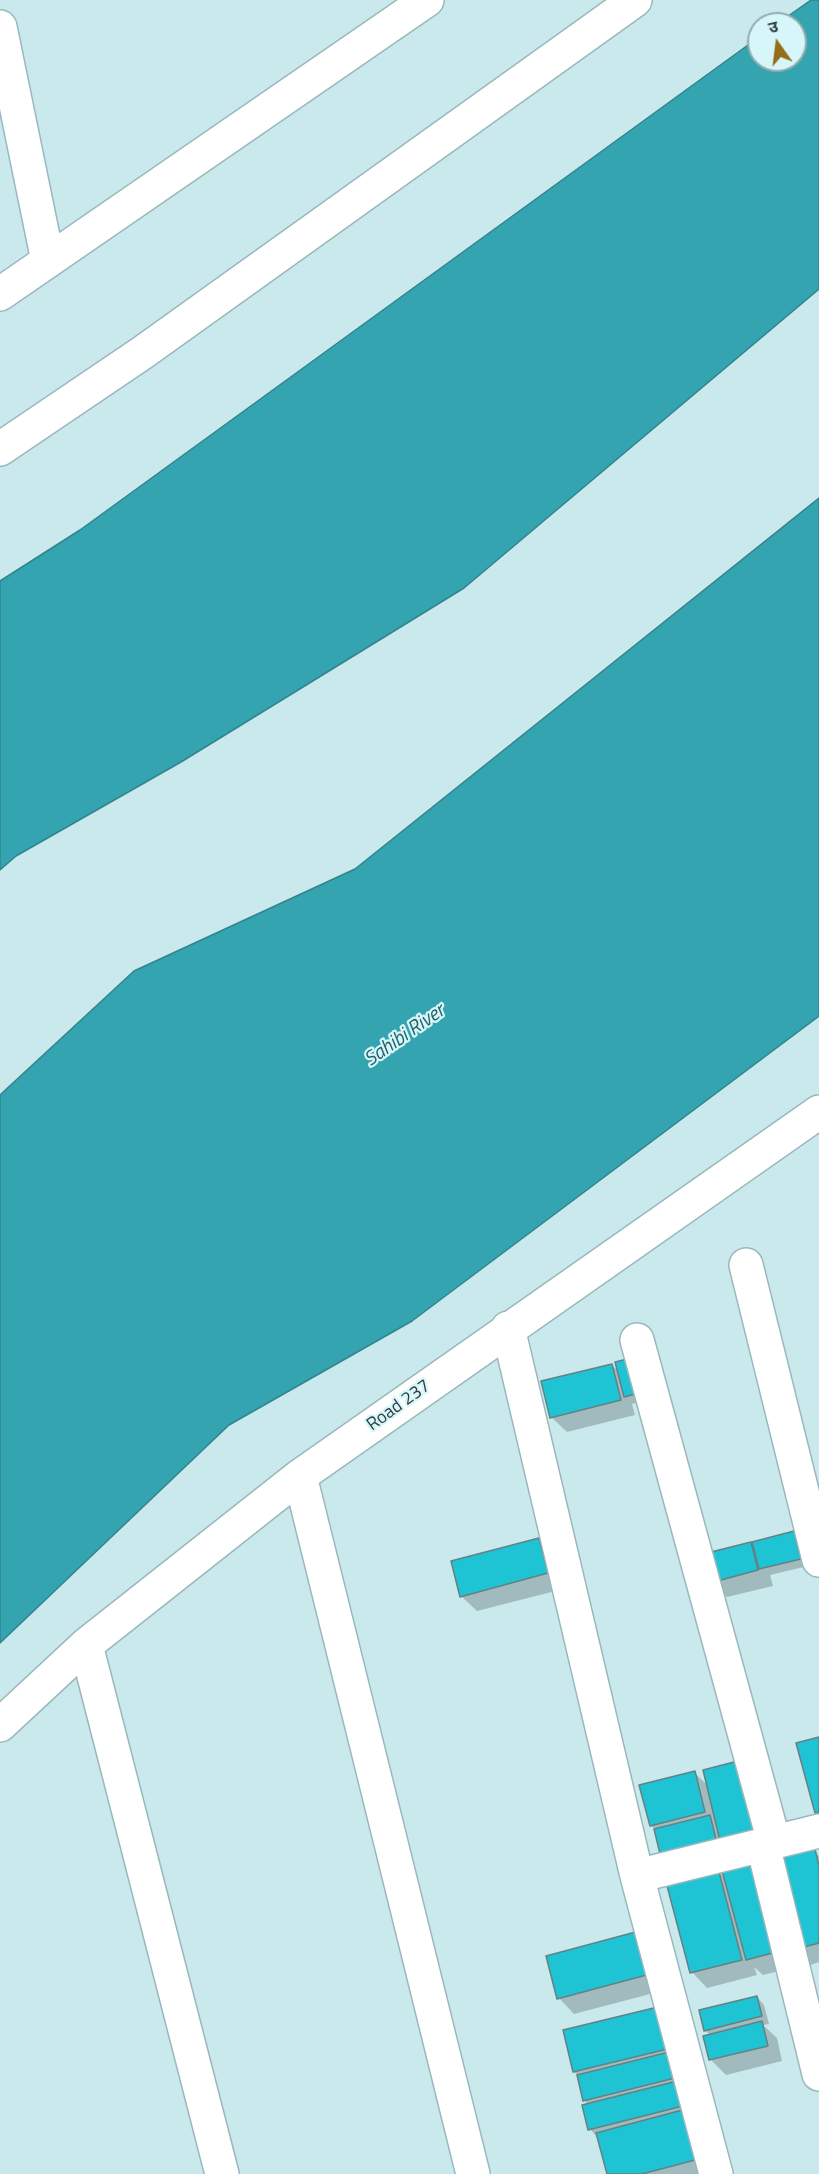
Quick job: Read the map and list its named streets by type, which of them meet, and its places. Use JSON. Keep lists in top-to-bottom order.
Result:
{
  "streets": {
    "street": ["Road 237"]
  },
  "water": ["Sahibi River"],
  "north": "top"
}
